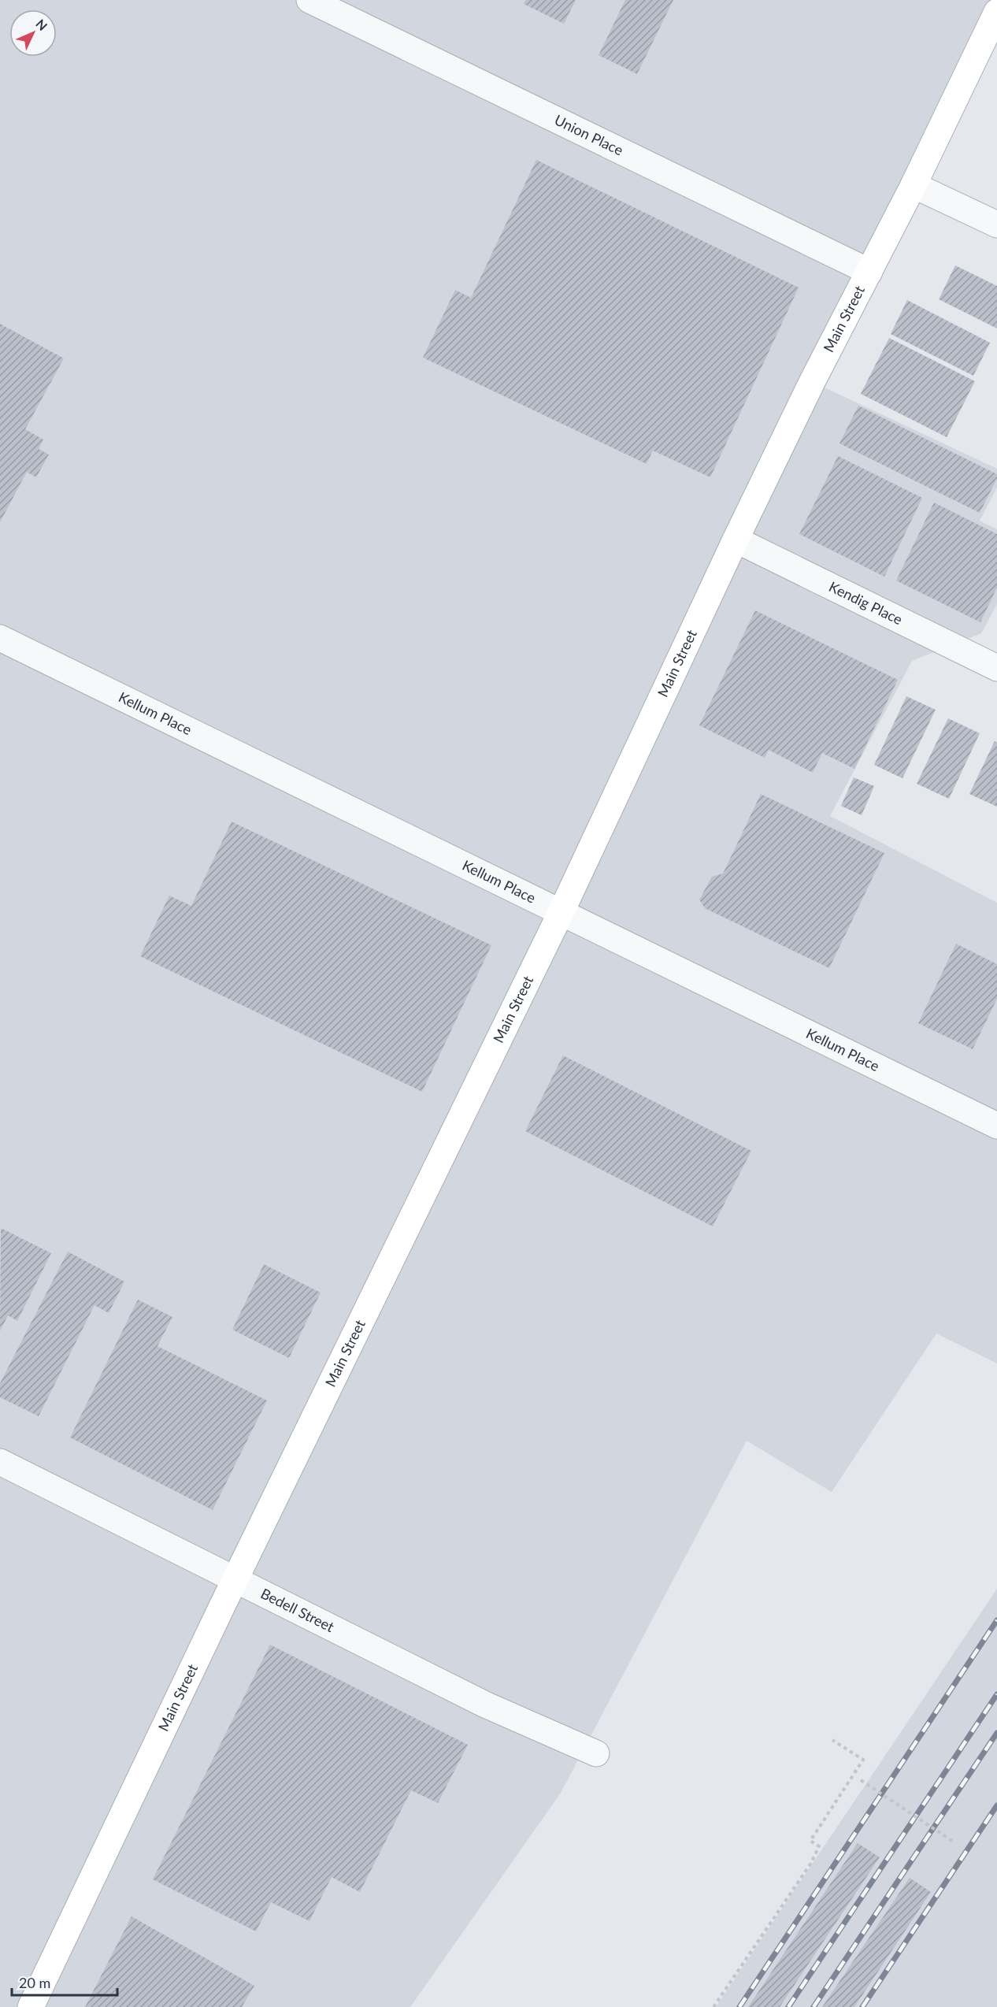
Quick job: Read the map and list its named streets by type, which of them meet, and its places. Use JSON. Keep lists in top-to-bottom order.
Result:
{
  "streets": {
    "street": [
      "Union Place",
      "Main Street",
      "Kendig Place",
      "Kellum Place",
      "Bedell Street"
    ]
  },
  "crossings": [
    ["Union Place", "Main Street"],
    ["Main Street", "Kendig Place"],
    ["Main Street", "Kellum Place"],
    ["Main Street", "Bedell Street"]
  ],
  "scale_bar": "20 m",
  "north": "top right"
}
